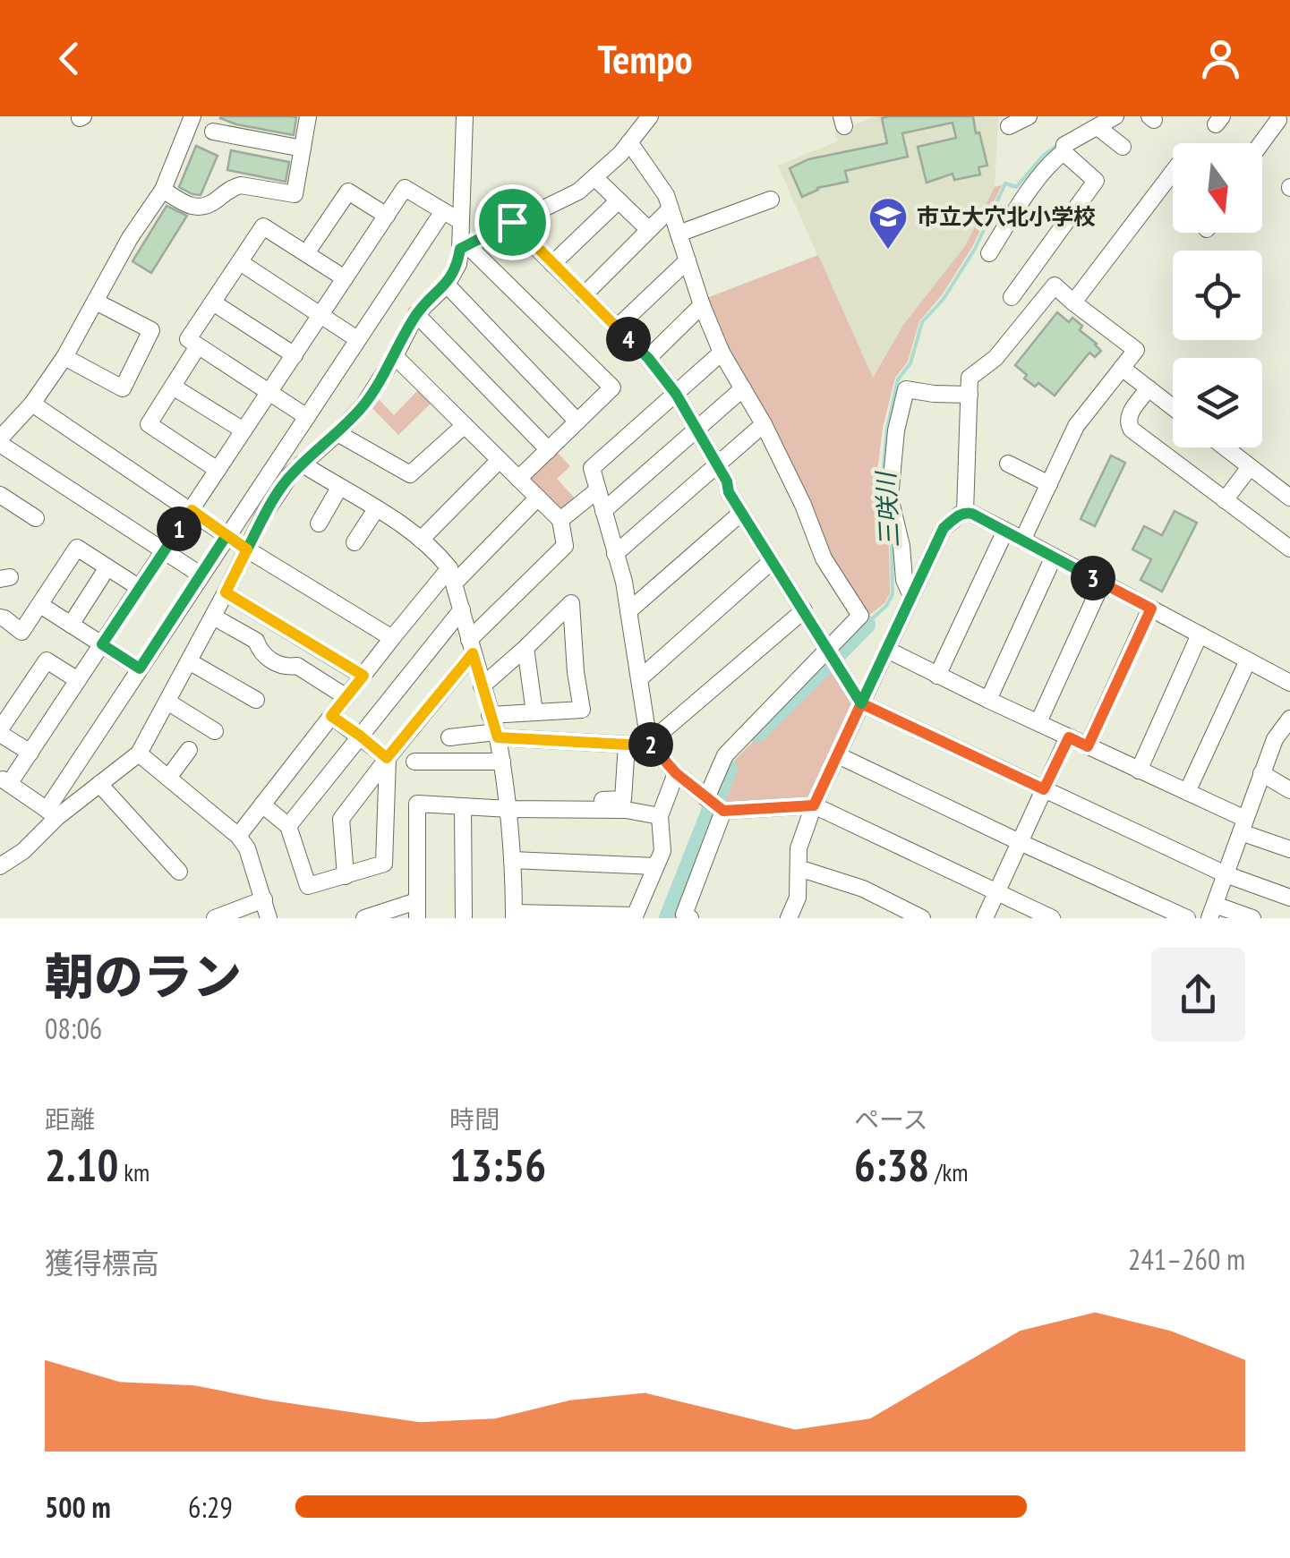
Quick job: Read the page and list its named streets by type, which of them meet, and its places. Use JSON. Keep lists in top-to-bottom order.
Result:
{
  "water": ["三咲川"],
  "places": {
    "school or university": ["市立大穴北小学校"]
  },
  "north": "bottom",
  "page": {
    "header": "Tempo",
    "pins": [
      "4",
      "1",
      "3",
      "2"
    ],
    "heading": ["朝のラン", "08:06"],
    "stats": [
      ["距離", "2.10 km"],
      ["時間", "13:56"],
      ["ペース", "6:38 /km"]
    ],
    "chart": ["獲得標高", "241–260 m"],
    "list": [
      {
        "name": "500 m",
        "note": "6:29"
      }
    ]
  }
}
